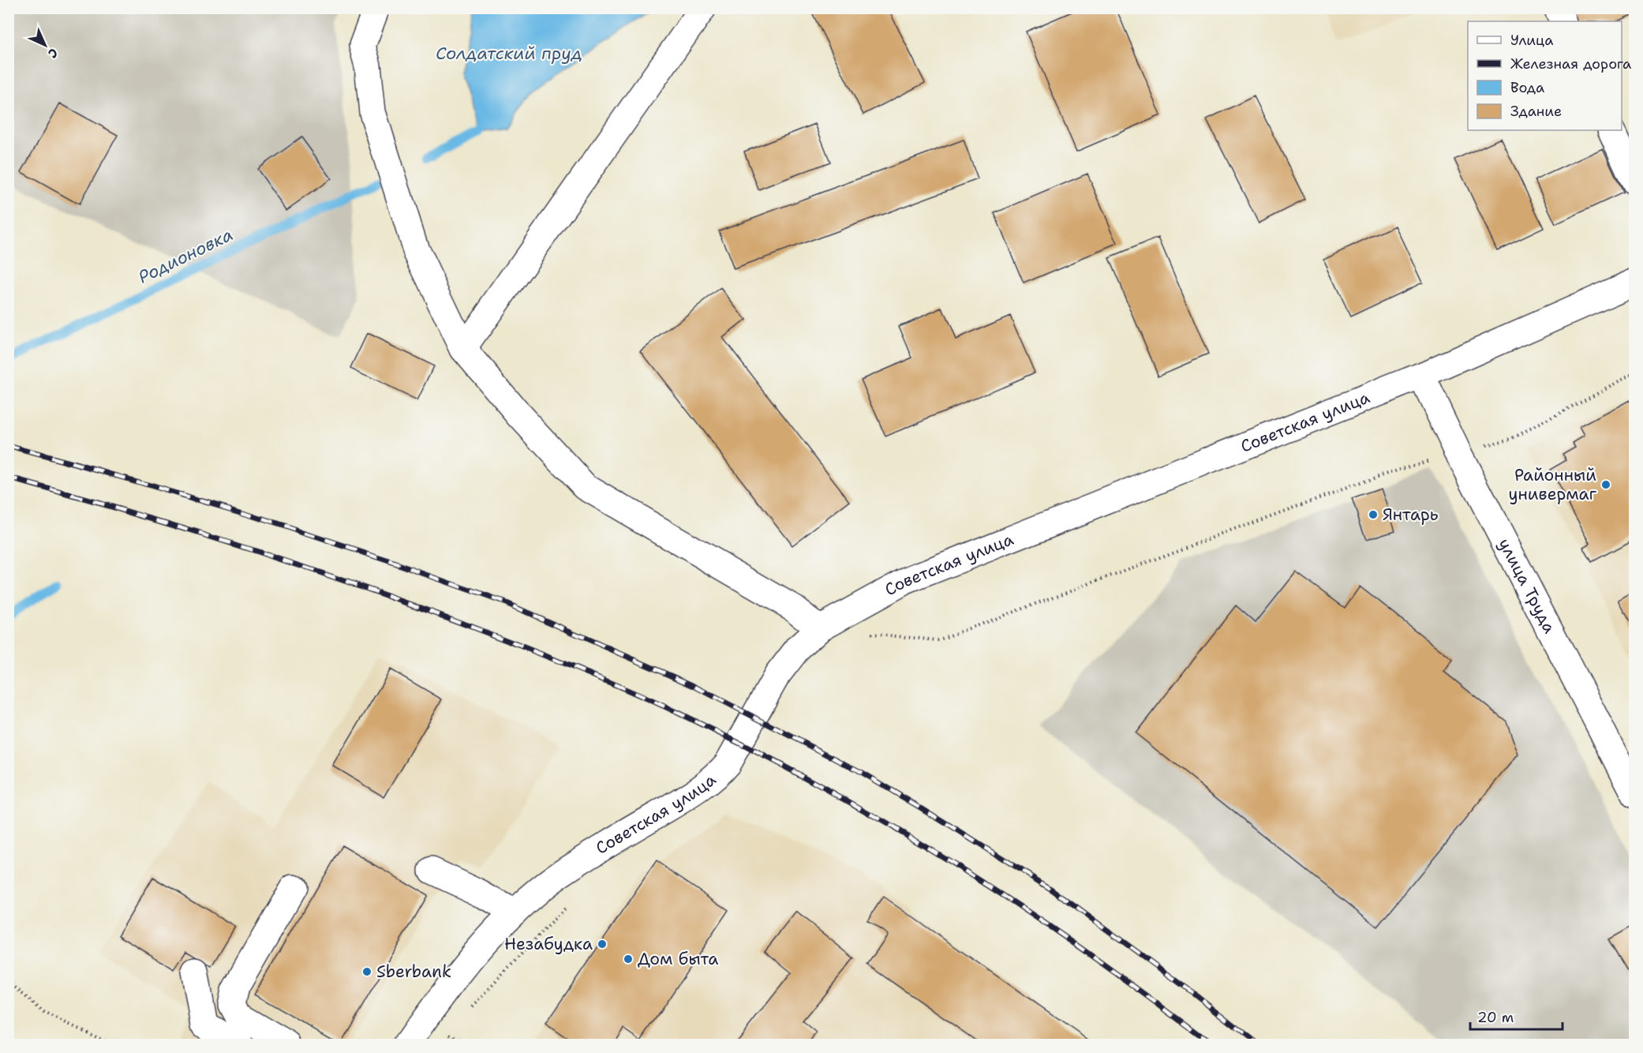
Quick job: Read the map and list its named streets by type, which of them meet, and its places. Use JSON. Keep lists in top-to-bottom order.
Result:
{
  "streets": {
    "main road": ["Советская улица", "улица Труда"]
  },
  "crossings": [
    ["Советская улица", "улица Труда"]
  ],
  "water": ["Солдатский пруд", "Родионовка"],
  "places": [
    "Районный универмаг",
    "Янтарь",
    "Незабудка",
    "Дом быта",
    "Sberbank"
  ],
  "legend": [
    "Улица",
    "Железная дорога",
    "Вода",
    "Здание"
  ],
  "scale_bar": "20 m",
  "north": "bottom right"
}
